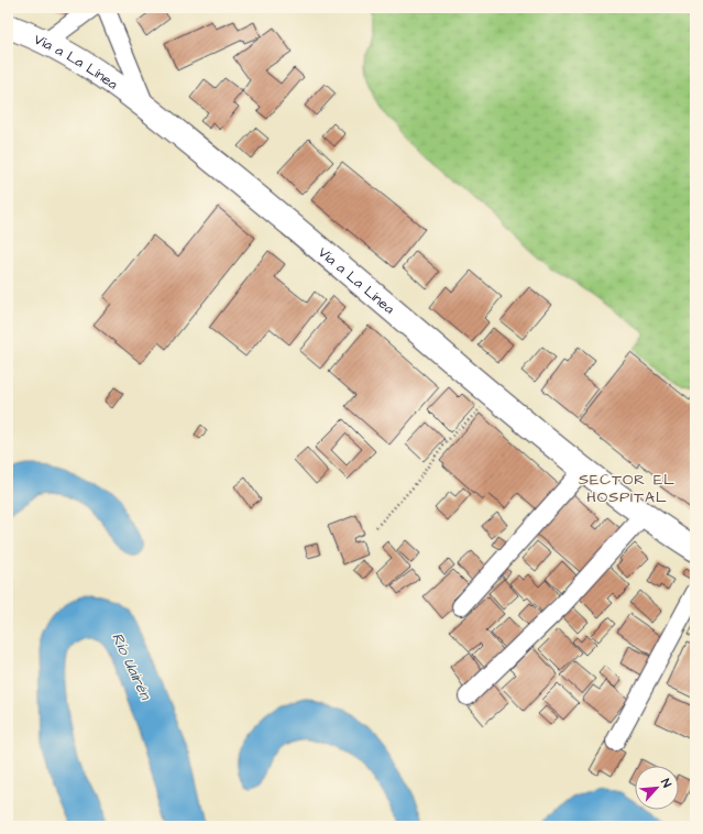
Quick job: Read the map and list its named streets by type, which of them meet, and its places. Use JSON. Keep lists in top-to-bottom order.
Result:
{
  "streets": {
    "highway": ["Vía a La Línea"]
  },
  "districts": ["SECTOR EL HOSPITAL"],
  "water": ["Río Uairén"],
  "north": "top right"
}
